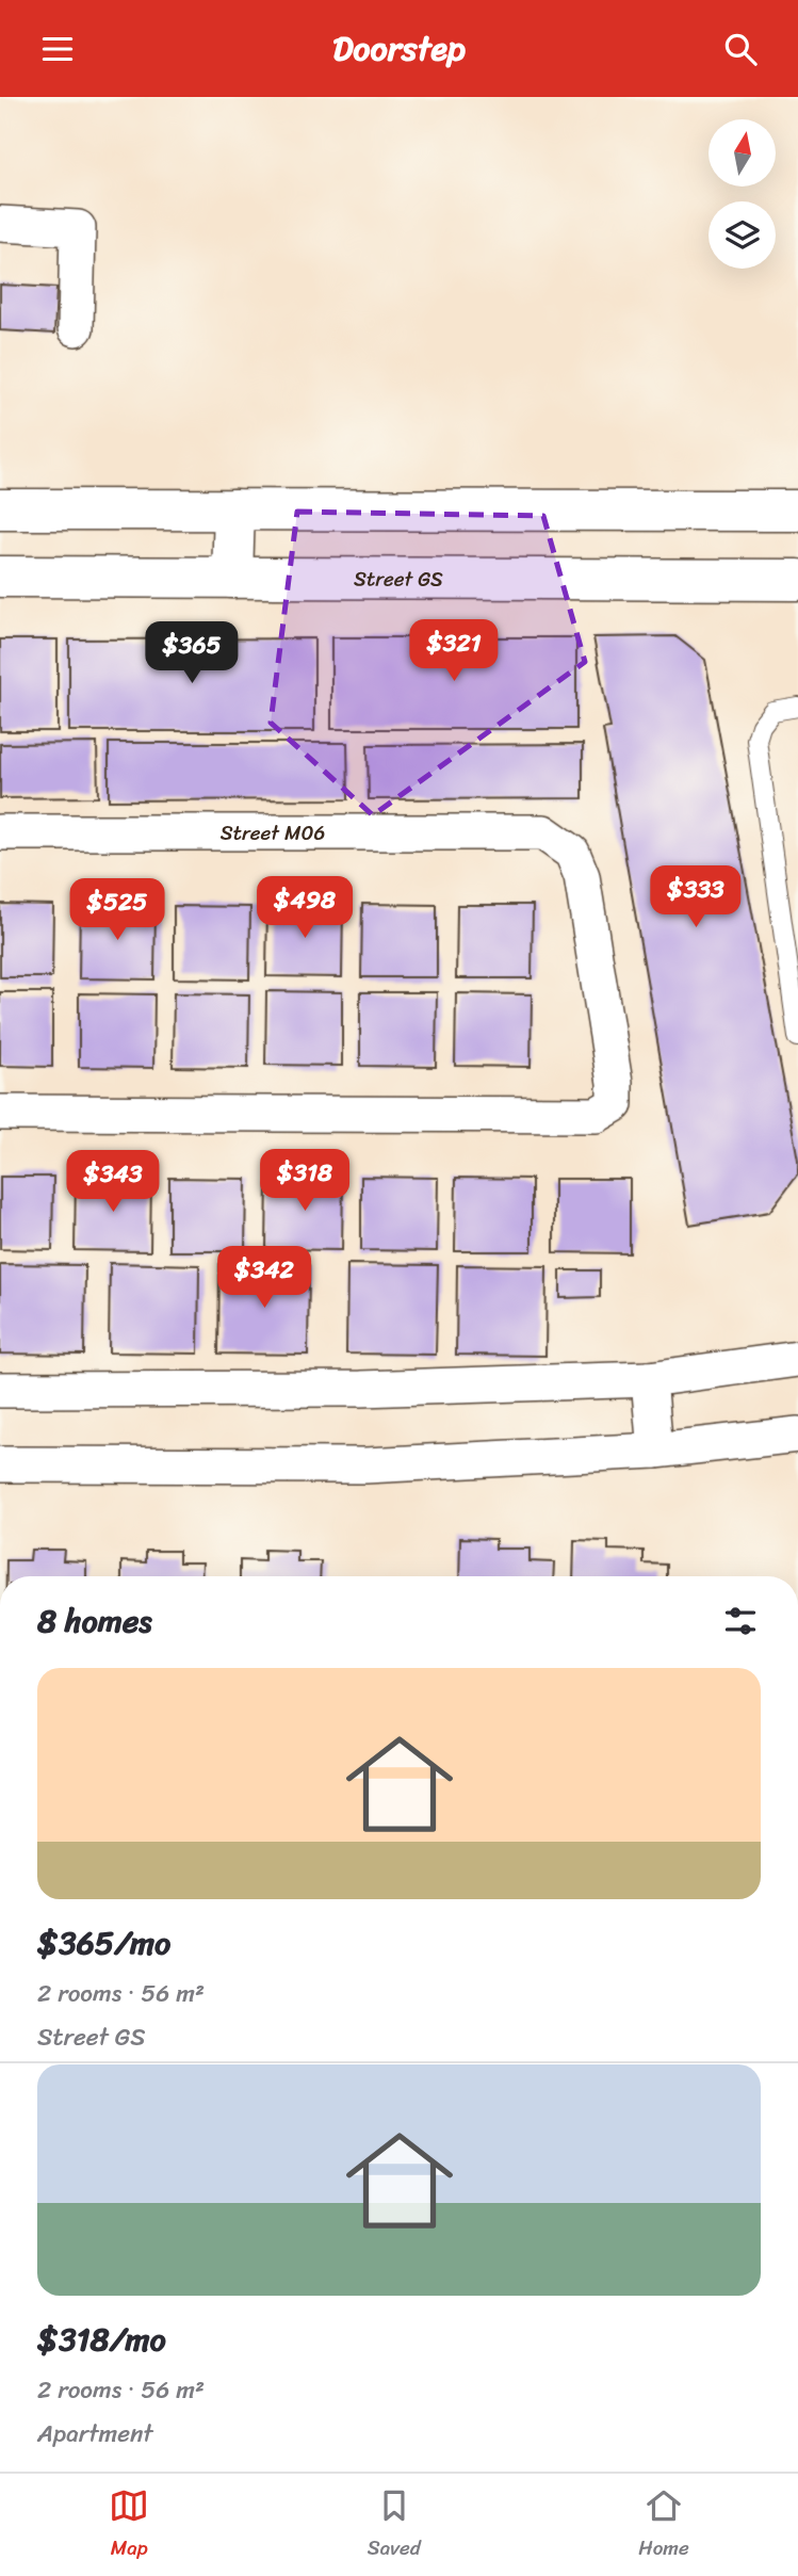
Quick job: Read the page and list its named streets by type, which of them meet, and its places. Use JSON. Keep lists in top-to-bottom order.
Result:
{
  "streets": {
    "street": ["Street GS", "Street M06"]
  },
  "north": "top",
  "page": {
    "header": "Doorstep",
    "price": [
      "$321",
      "$365",
      "$333",
      "$498",
      "$525",
      "$318",
      "$343",
      "$342"
    ],
    "heading": "8 homes",
    "list": [
      {
        "name": "$365/mo",
        "note": "2 rooms · 56 m² · Street GS"
      },
      {
        "name": "$318/mo",
        "note": "2 rooms · 56 m² · Apartment"
      }
    ],
    "tabs": ["Map", "Saved", "Home"]
  }
}
